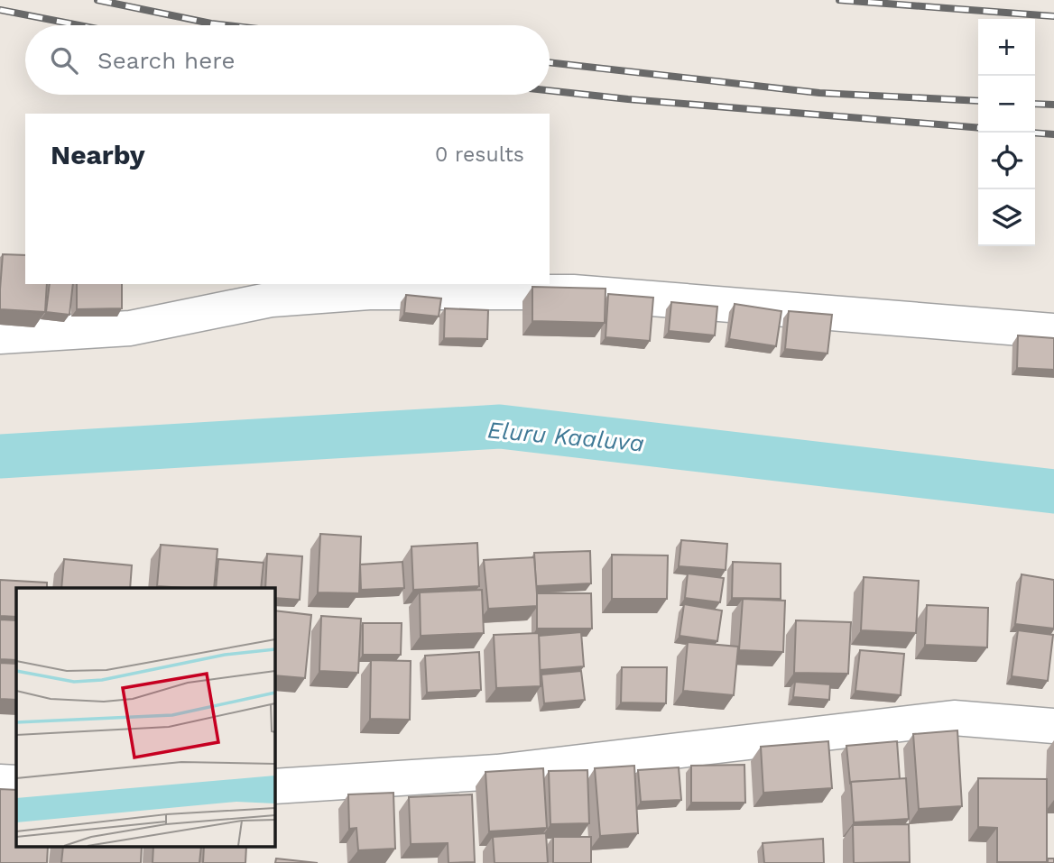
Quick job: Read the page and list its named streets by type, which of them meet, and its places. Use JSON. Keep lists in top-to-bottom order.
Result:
{
  "water": ["Eluru Kaaluva"],
  "page": {
    "map_buttons": ["+", "−"],
    "search": "Search here",
    "heading": ["Nearby", "0 results"]
  }
}
